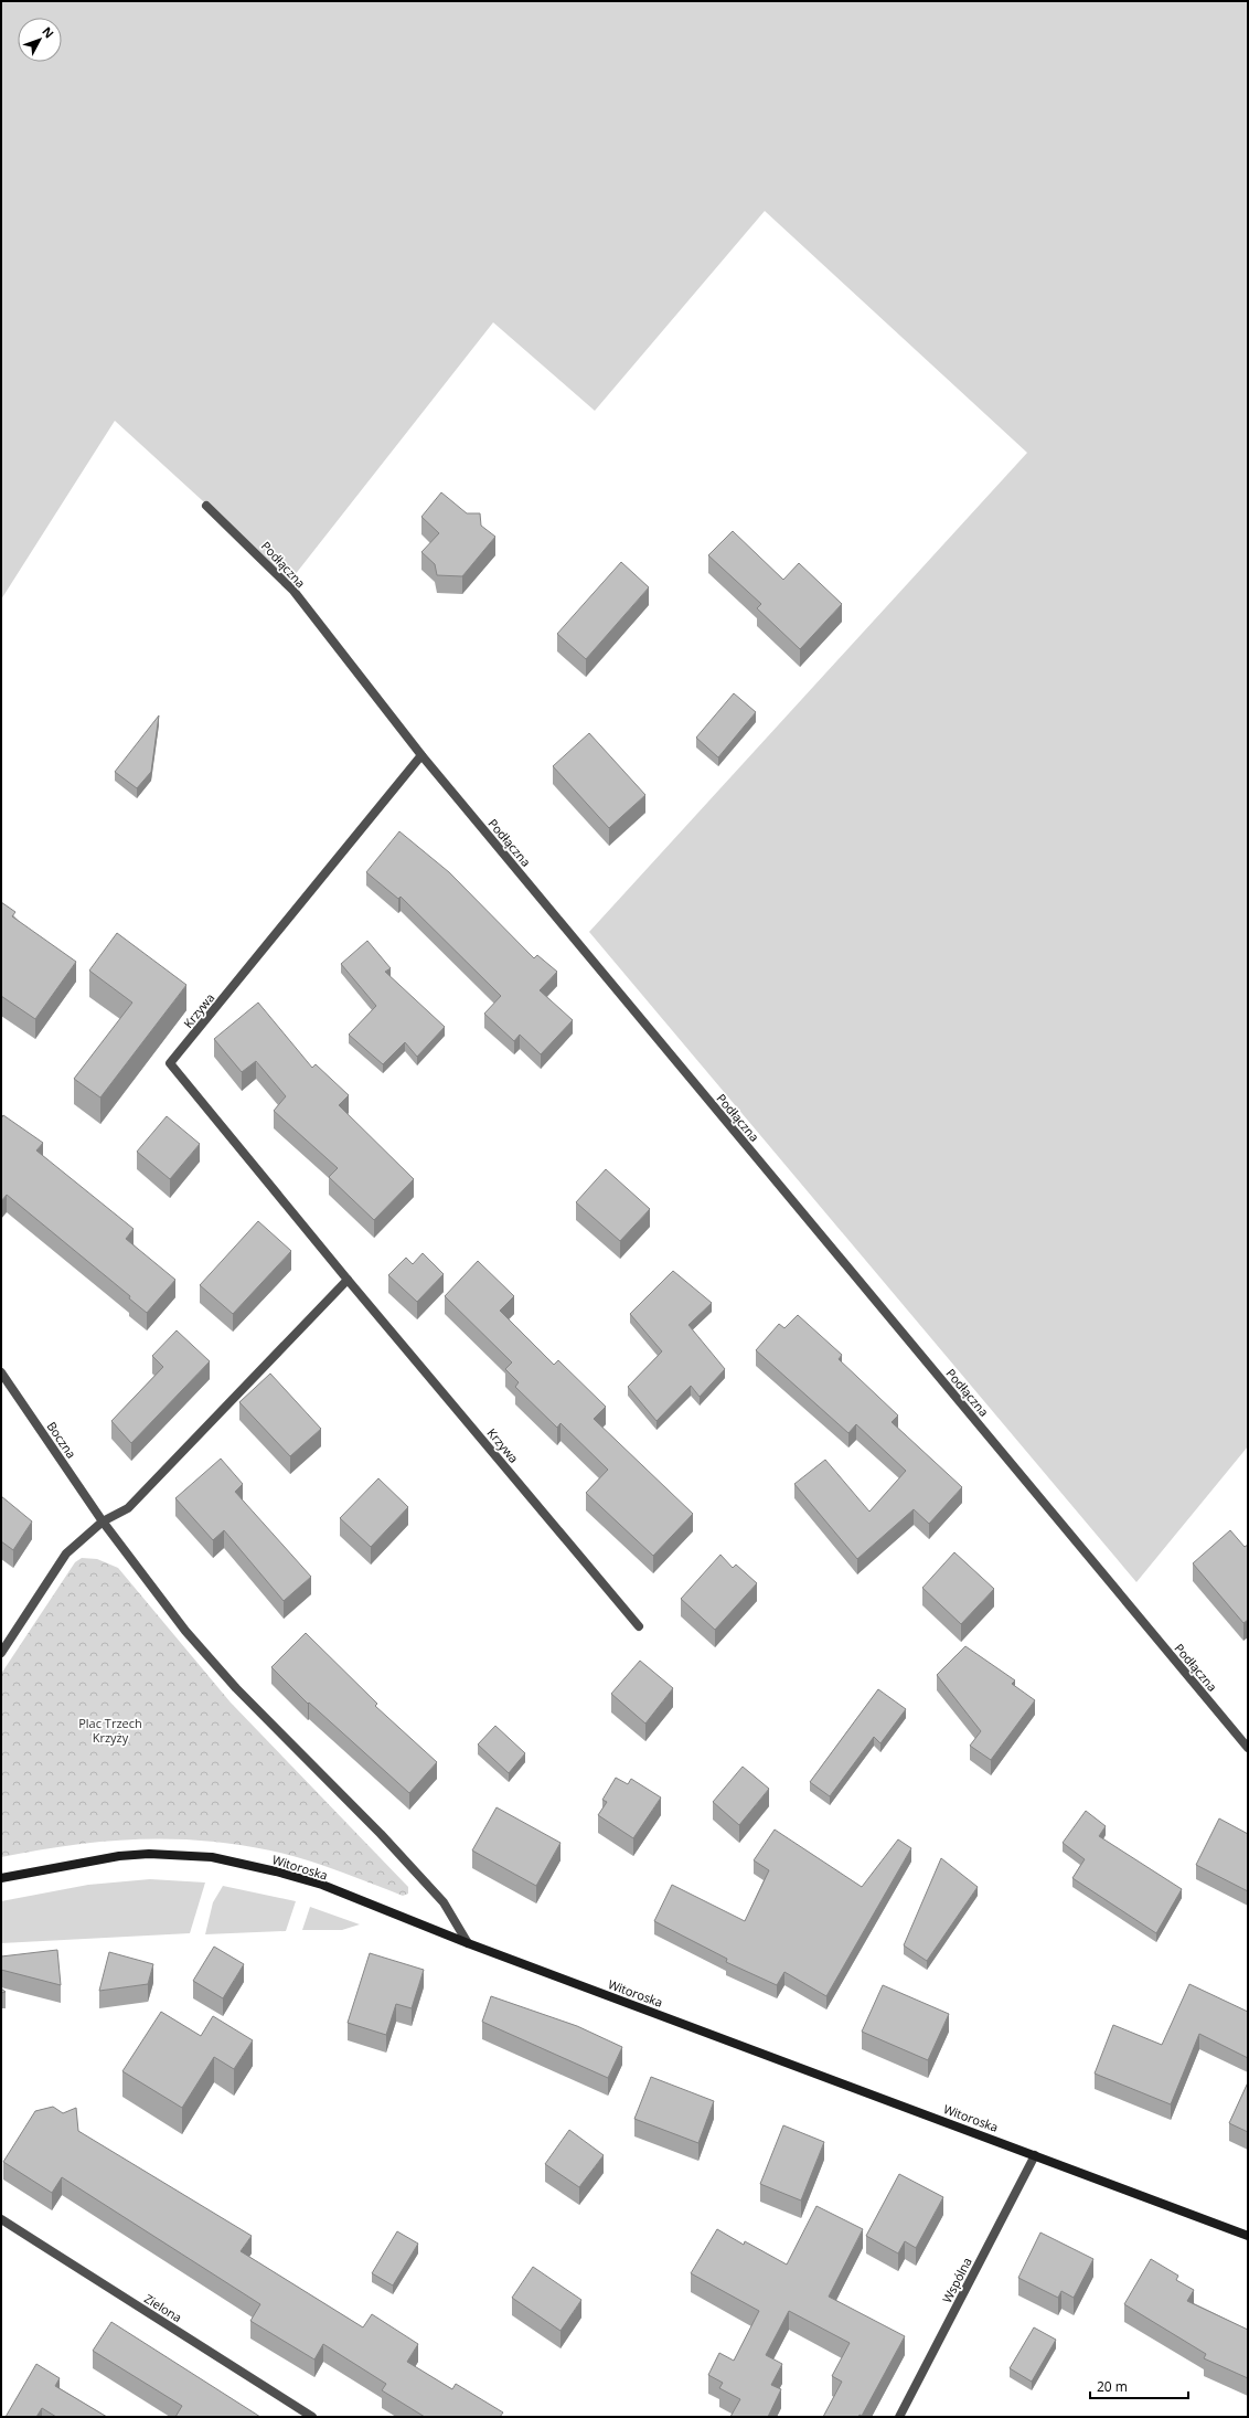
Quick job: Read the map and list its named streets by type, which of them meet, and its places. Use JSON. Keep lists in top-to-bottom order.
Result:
{
  "streets": {
    "main road": ["Witoroska"],
    "street": [
      "Podłączna",
      "Krzywa",
      "Boczna",
      "Wspólna",
      "Zielona"
    ]
  },
  "crossings": [
    ["Podłączna", "Krzywa"],
    ["Witoroska", "Wspólna"]
  ],
  "parks": ["Plac Trzech Krzyży"],
  "scale_bar": "20 m",
  "north": "top right"
}
